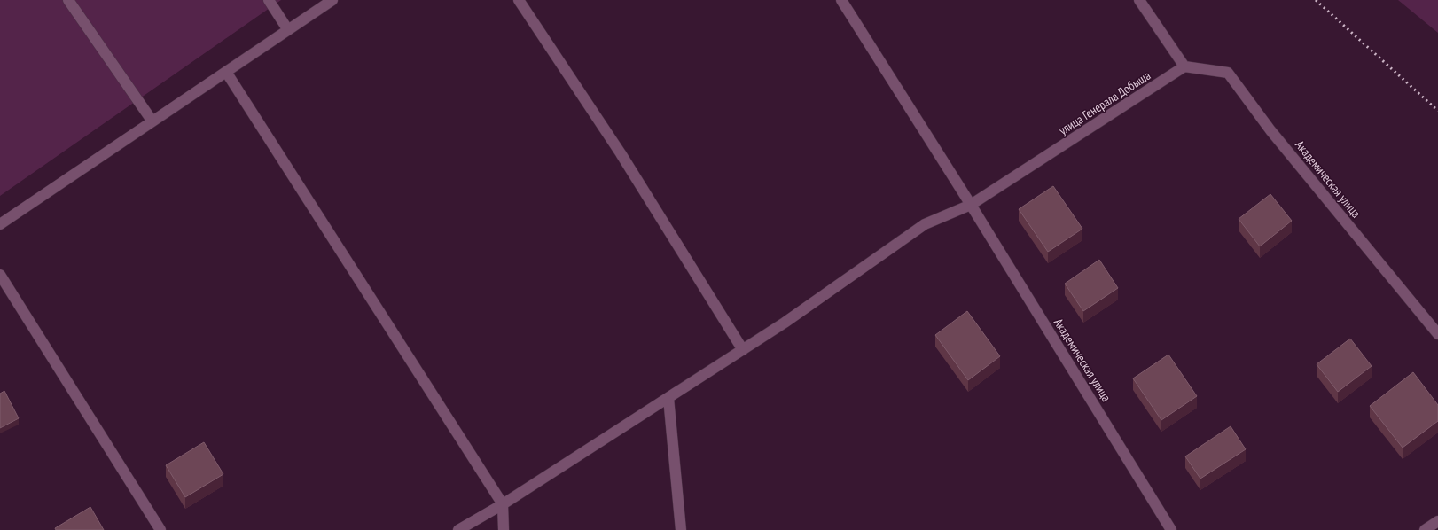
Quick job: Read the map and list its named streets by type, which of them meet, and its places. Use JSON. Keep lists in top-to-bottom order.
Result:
{
  "streets": {
    "street": ["улица Генерала Добыша", "Академическая улица"]
  },
  "crossings": [
    ["улица Генерала Добыша", "Академическая улица"]
  ]
}
